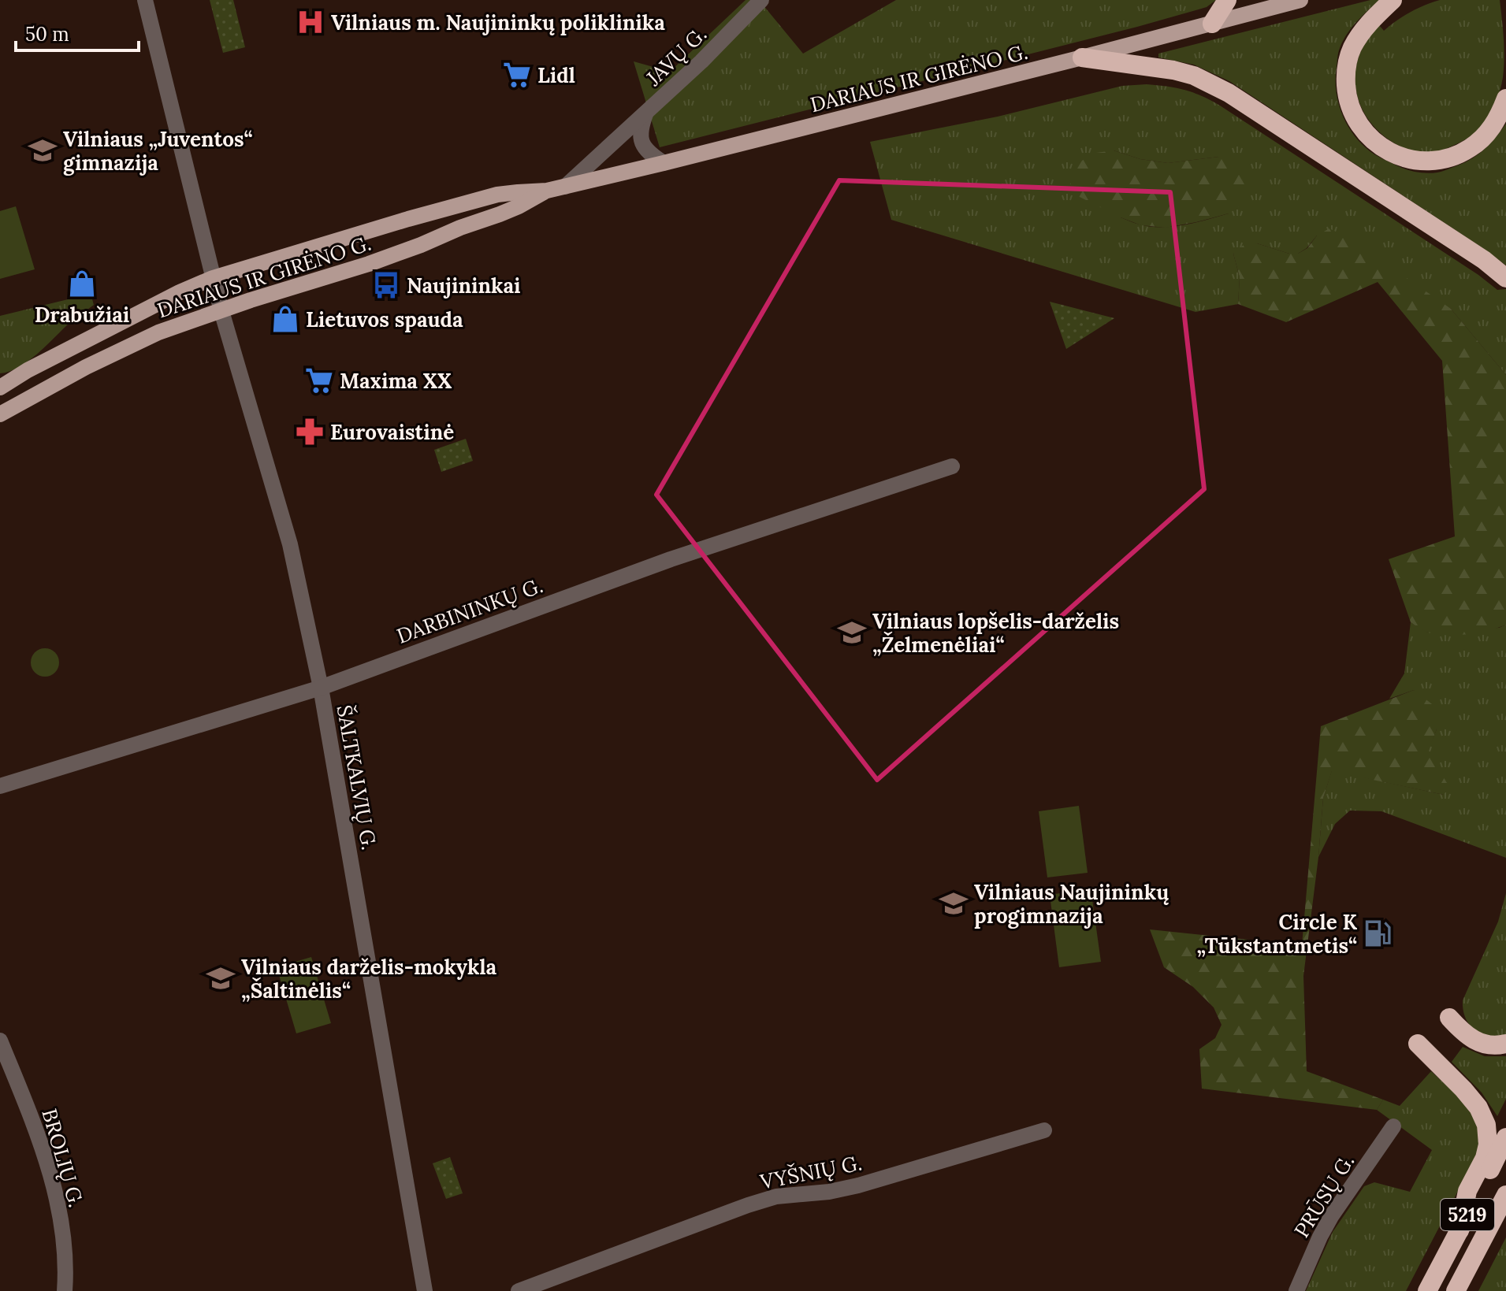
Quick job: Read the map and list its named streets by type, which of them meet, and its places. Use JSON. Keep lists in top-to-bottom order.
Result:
{
  "streets": {
    "highway": ["5219"],
    "main road": ["DARIAUS IR GIRĖNO G."],
    "street": [
      "JAVŲ G.",
      "DARBININKŲ G.",
      "ŠALTKALVIŲ G.",
      "BROLIŲ G.",
      "VYŠNIŲ G.",
      "PRŪSŲ G."
    ]
  },
  "crossings": [
    ["JAVŲ G.", "DARIAUS IR GIRĖNO G."],
    ["DARIAUS IR GIRĖNO G.", "ŠALTKALVIŲ G."],
    ["DARBININKŲ G.", "ŠALTKALVIŲ G."]
  ],
  "places": {
    "hospital": ["Vilniaus m. Naujininkų poliklinika"],
    "supermarket": ["Lidl", "Maxima XX"],
    "school or university": [
      "Vilniaus „Juventos“ gimnazija",
      "Vilniaus lopšelis-darželis „Želmenėliai“",
      "Vilniaus Naujininkų progimnazija",
      "Vilniaus darželis-mokykla „Šaltinėlis“"
    ],
    "shop": ["Drabužiai", "Lietuvos spauda"],
    "bus stop": ["Naujininkai"],
    "pharmacy": ["Eurovaistinė"],
    "fuel station": ["Circle K „Tūkstantmetis“"]
  },
  "scale_bar": "50 m"
}
